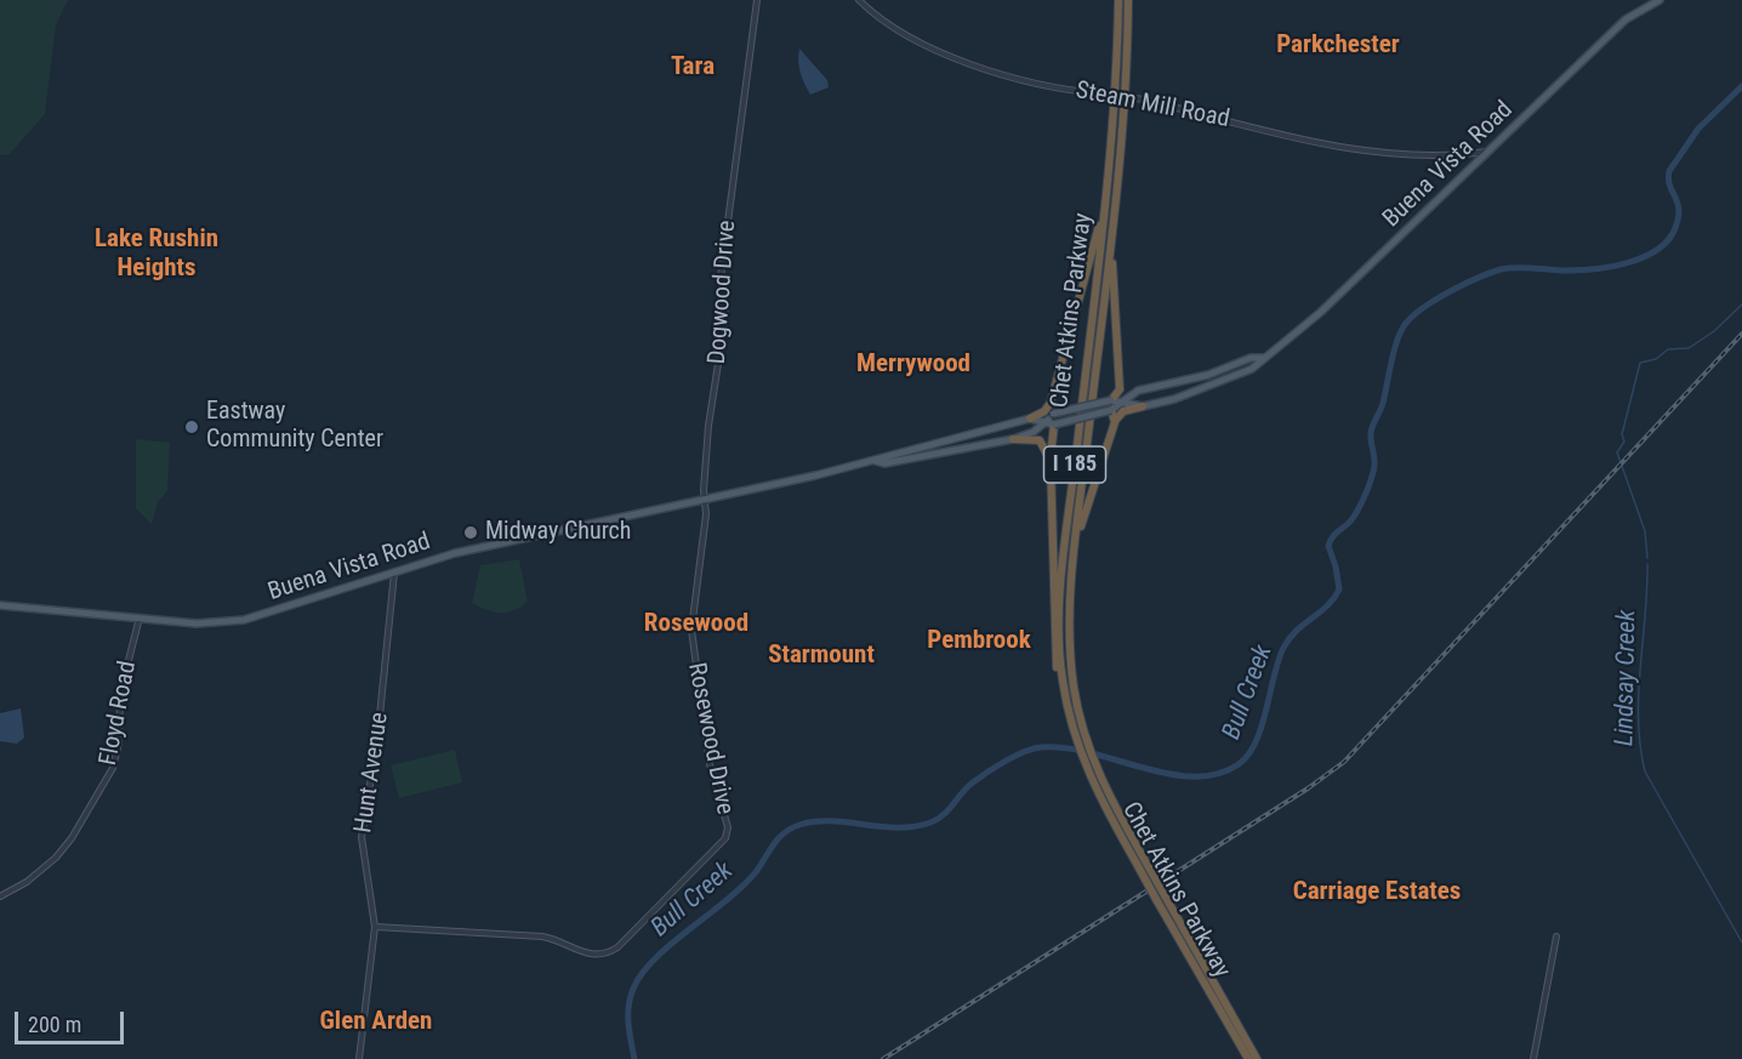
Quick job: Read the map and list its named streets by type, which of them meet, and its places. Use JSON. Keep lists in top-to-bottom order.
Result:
{
  "streets": {
    "highway": ["Chet Atkins Parkway", "I 185"],
    "main road": ["Buena Vista Road"],
    "street": [
      "Steam Mill Road",
      "Dogwood Drive",
      "Floyd Road",
      "Rosewood Drive",
      "Hunt Avenue"
    ]
  },
  "crossings": [
    ["Steam Mill Road", "Buena Vista Road"],
    ["Buena Vista Road", "Dogwood Drive"],
    ["Buena Vista Road", "Floyd Road"],
    ["Buena Vista Road", "Rosewood Drive"],
    ["Buena Vista Road", "Hunt Avenue"],
    ["Dogwood Drive", "Rosewood Drive"],
    ["Rosewood Drive", "Hunt Avenue"]
  ],
  "districts": [
    "Parkchester",
    "Tara",
    "Lake Rushin Heights",
    "Merrywood",
    "Rosewood",
    "Pembrook",
    "Starmount",
    "Carriage Estates",
    "Glen Arden"
  ],
  "water": ["Lindsay Creek", "Bull Creek"],
  "places": ["Eastway Community Center", "Midway Church"],
  "scale_bar": "200 m"
}
